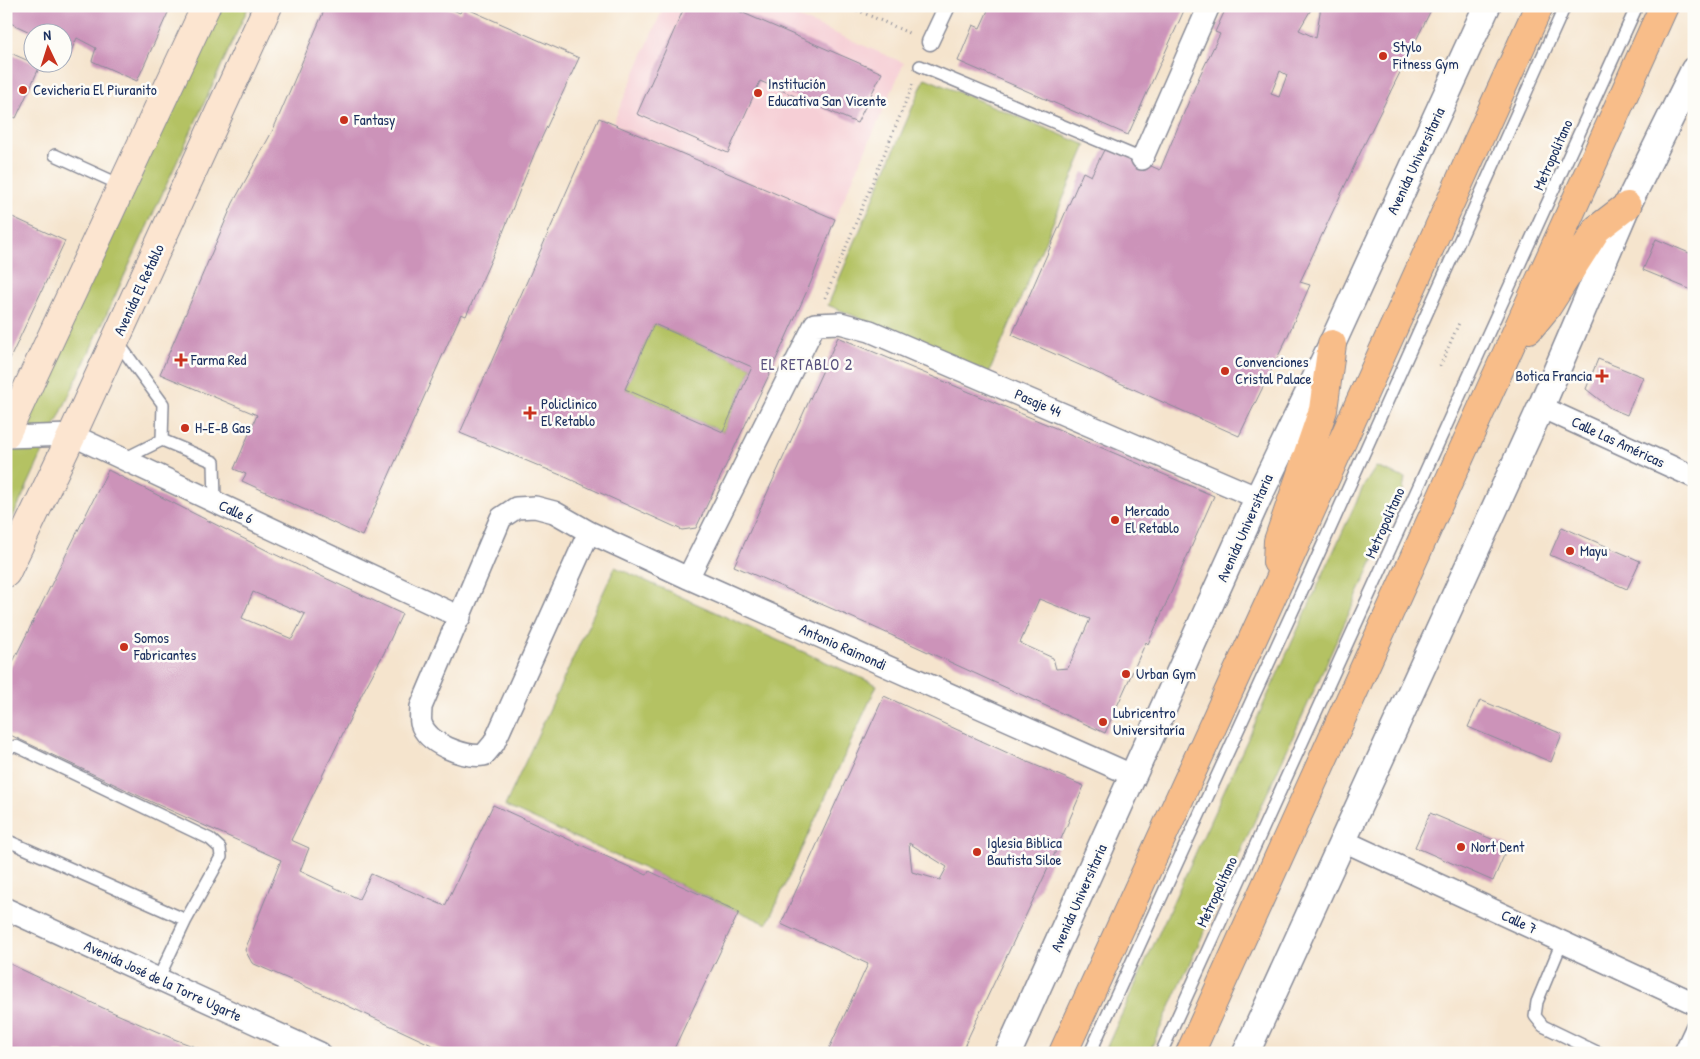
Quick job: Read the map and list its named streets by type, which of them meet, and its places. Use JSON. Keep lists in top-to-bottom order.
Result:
{
  "streets": {
    "main road": ["Avenida El Retablo"],
    "street": [
      "Avenida Universitaria",
      "Pasaje 44",
      "Calle Las Américas",
      "Calle 6",
      "Antonio Raimondi",
      "Calle 7",
      "Avenida José de la Torre Ugarte"
    ],
    "lane": ["Metropolitano"]
  },
  "crossings": [
    ["Avenida Universitaria", "Pasaje 44"],
    ["Avenida Universitaria", "Antonio Raimondi"],
    ["Avenida El Retablo", "Calle 6"],
    ["Calle 6", "Antonio Raimondi"]
  ],
  "districts": ["EL RETABLO 2"],
  "places": {
    "other": [
      "Stylo Fitness Gym",
      "Cevicheria El Piuranito",
      "Institución Educativa San Vicente",
      "Fantasy",
      "Convenciones Cristal Palace",
      "H-E-B Gas",
      "Mercado El Retablo",
      "Mayu",
      "Somos Fabricantes",
      "Urban Gym",
      "Lubricentro Universitaría",
      "Nort Dent",
      "Iglesia Biblica Bautista Siloe"
    ],
    "health": ["Farma Red", "Botica Francia", "Policlinico El Retablo"]
  },
  "north": "top"
}
